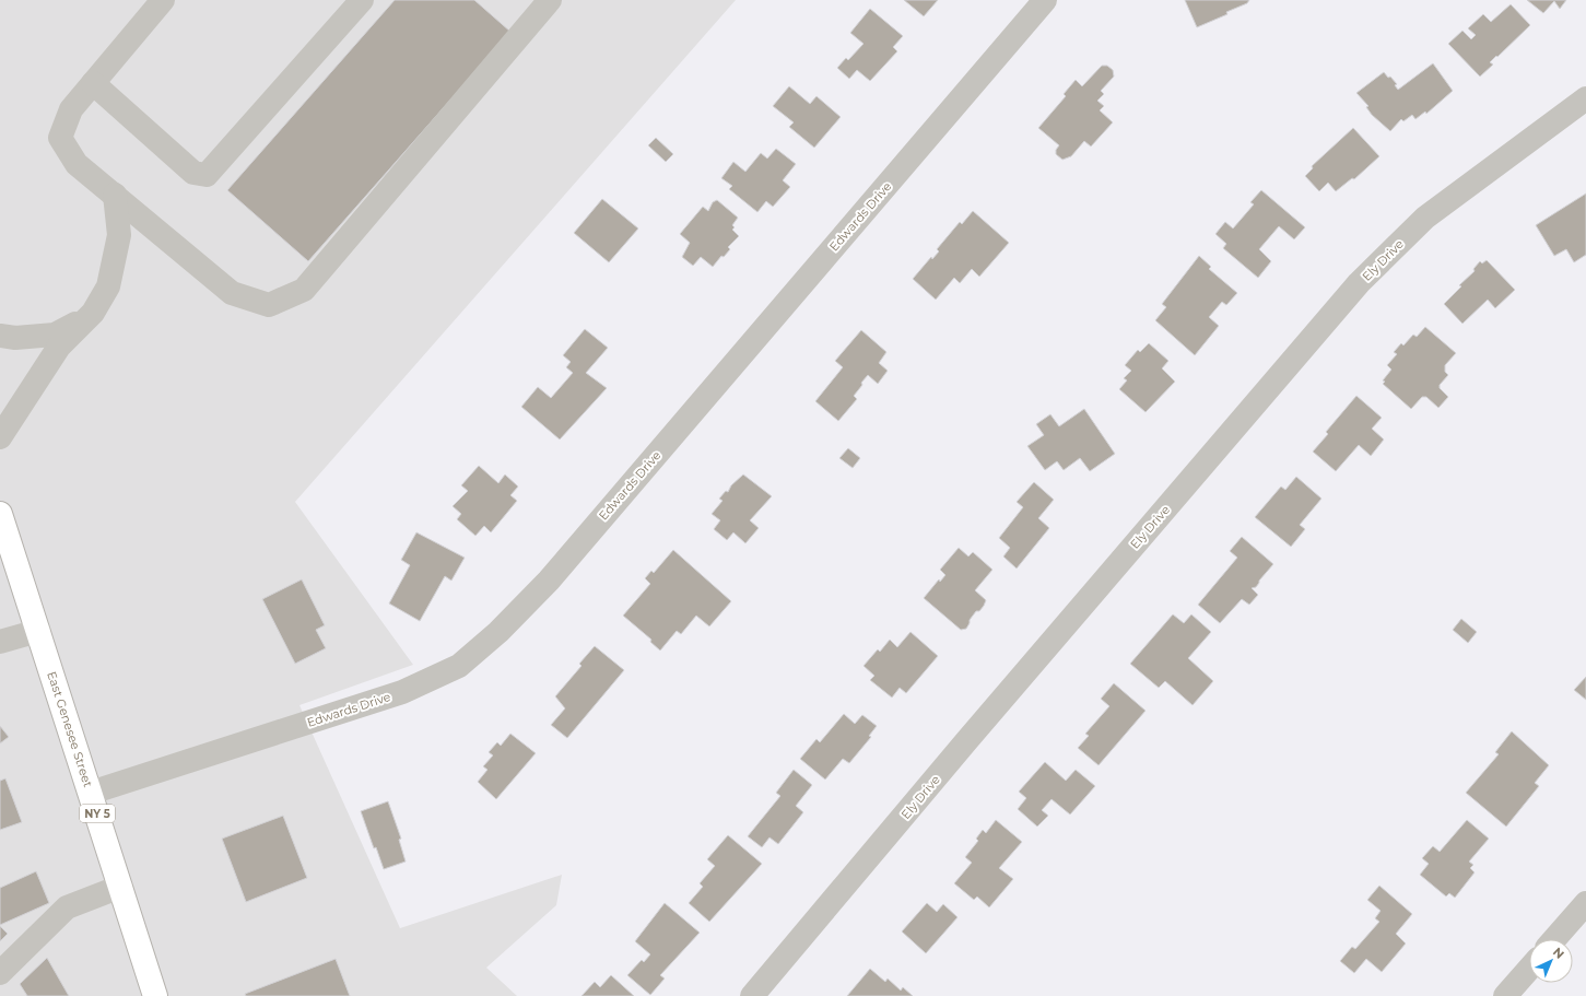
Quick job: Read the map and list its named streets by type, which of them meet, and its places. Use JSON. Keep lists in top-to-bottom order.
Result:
{
  "streets": {
    "highway": ["East Genesee Street", "NY 5"],
    "street": ["Edwards Drive", "Ely Drive"]
  },
  "crossings": [
    ["Edwards Drive", "East Genesee Street"]
  ],
  "north": "top right"
}
